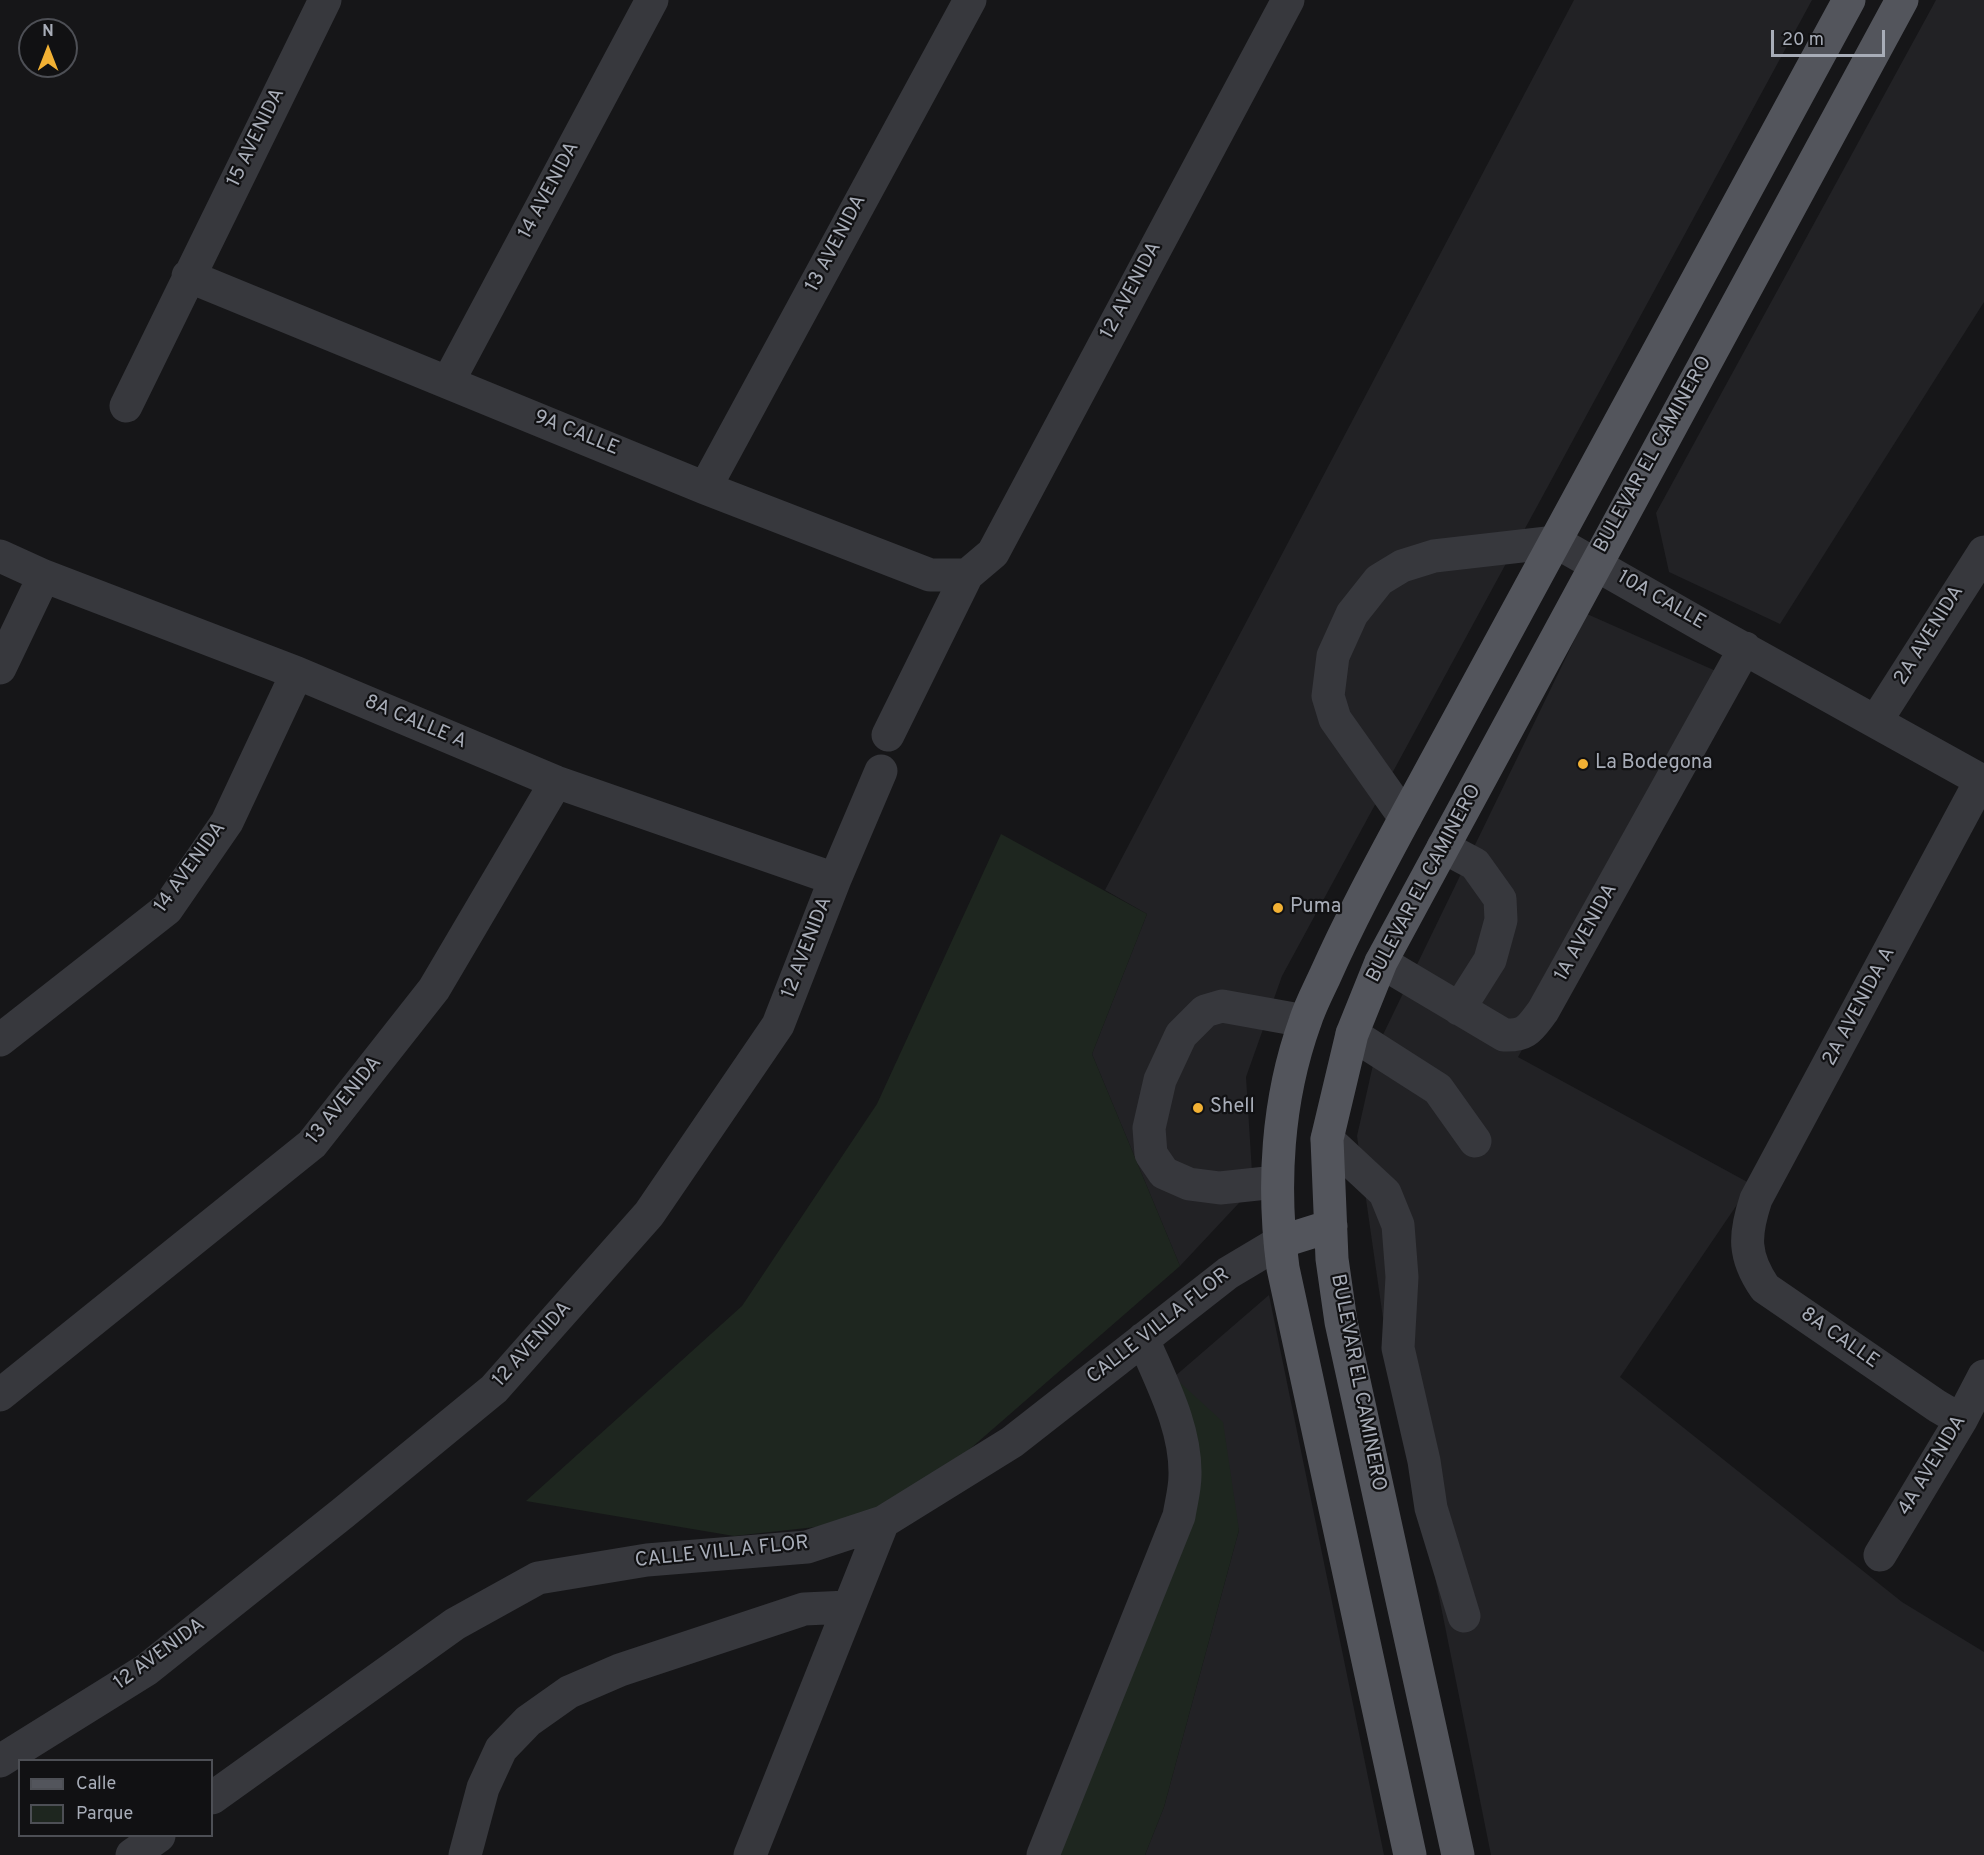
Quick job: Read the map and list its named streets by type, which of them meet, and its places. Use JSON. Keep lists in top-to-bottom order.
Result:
{
  "streets": {
    "main road": ["BULEVAR EL CAMINERO"],
    "street": [
      "15 AVENIDA",
      "14 AVENIDA",
      "13 AVENIDA",
      "12 AVENIDA",
      "9A CALLE",
      "10A CALLE",
      "2A AVENIDA",
      "8A CALLE A",
      "1A AVENIDA",
      "2A AVENIDA A",
      "CALLE VILLA FLOR",
      "8A CALLE",
      "4A AVENIDA"
    ]
  },
  "crossings": [
    ["15 AVENIDA", "9A CALLE"],
    ["14 AVENIDA", "9A CALLE"],
    ["14 AVENIDA", "8A CALLE A"],
    ["13 AVENIDA", "9A CALLE"],
    ["13 AVENIDA", "8A CALLE A"],
    ["12 AVENIDA", "9A CALLE"],
    ["12 AVENIDA", "8A CALLE A"],
    ["BULEVAR EL CAMINERO", "10A CALLE"],
    ["BULEVAR EL CAMINERO", "1A AVENIDA"],
    ["10A CALLE", "2A AVENIDA"],
    ["10A CALLE", "1A AVENIDA"],
    ["2A AVENIDA A", "8A CALLE"],
    ["8A CALLE", "4A AVENIDA"]
  ],
  "places": ["La Bodegona", "Puma", "Shell"],
  "legend": ["Calle", "Parque"],
  "scale_bar": "20 m",
  "north": "top"
}
